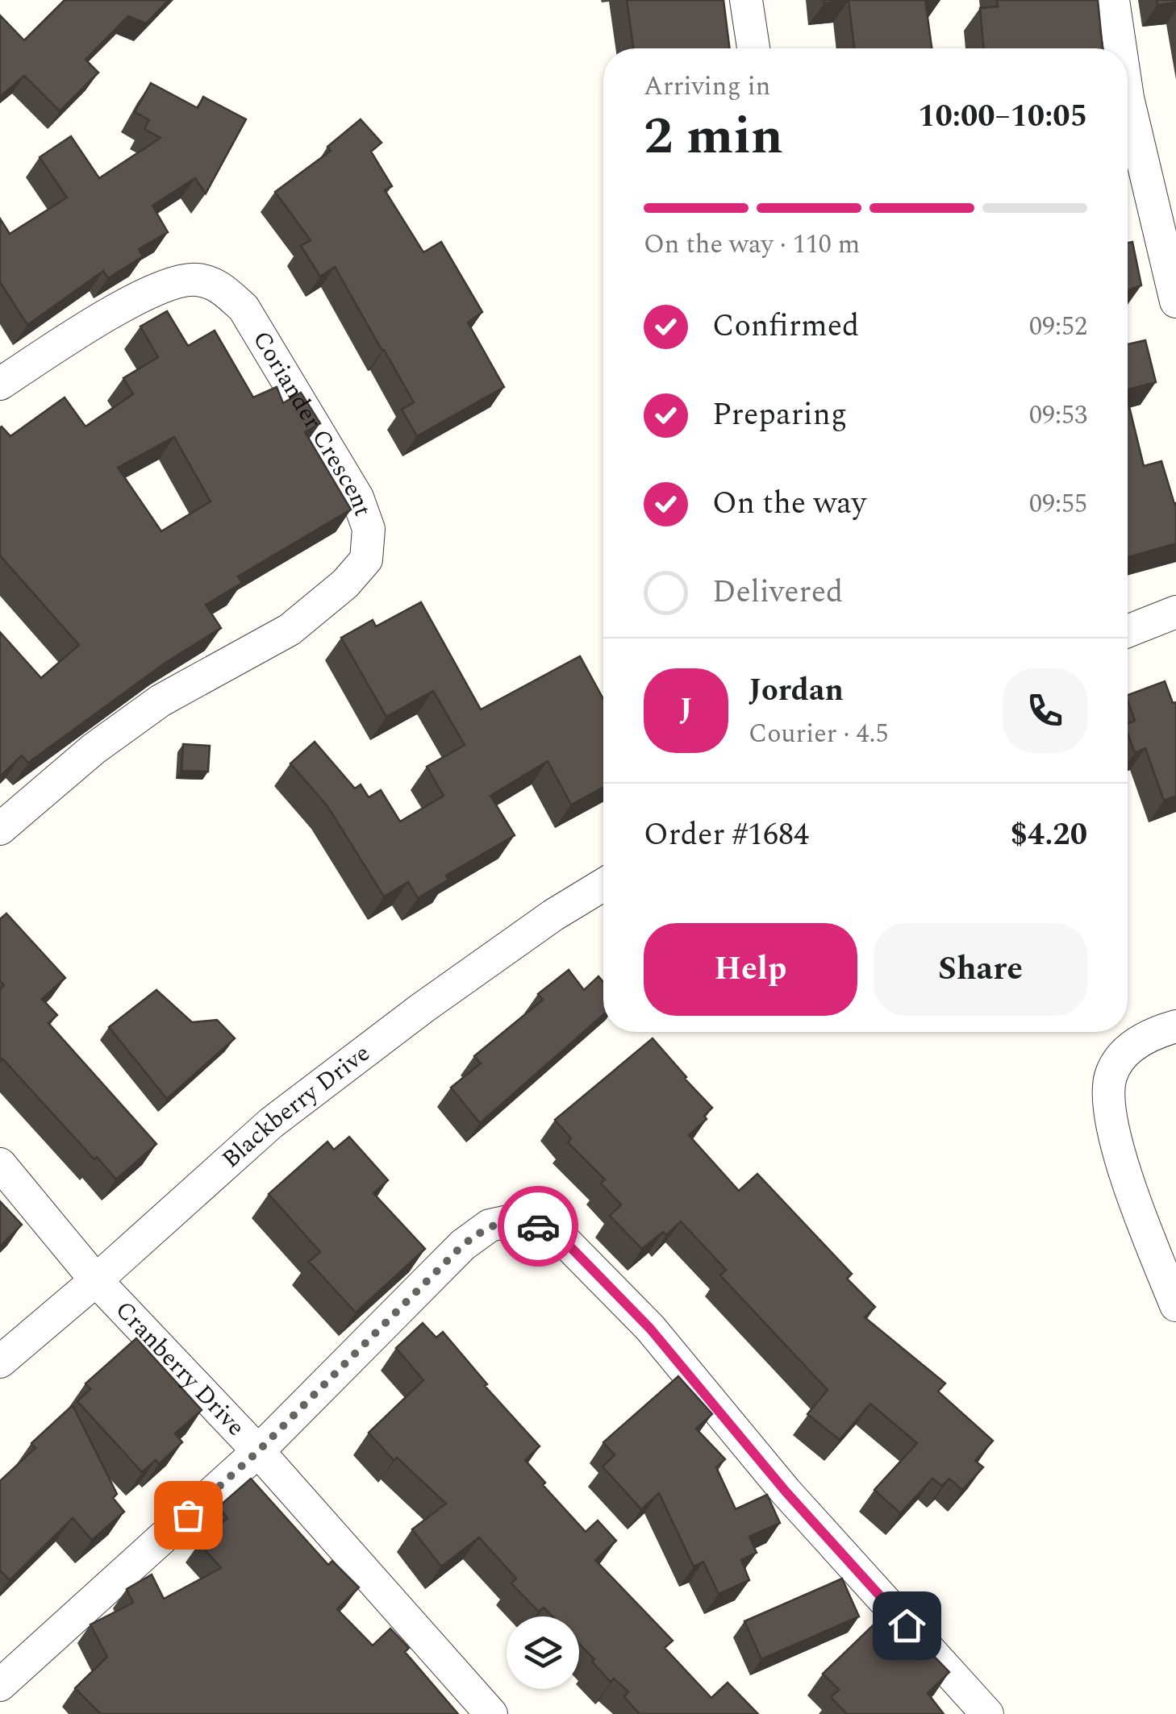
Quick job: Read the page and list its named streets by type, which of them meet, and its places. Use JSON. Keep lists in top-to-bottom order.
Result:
{
  "streets": {
    "street": ["Coriander Crescent", "Blackberry Drive", "Cranberry Drive"]
  },
  "crossings": [
    ["Blackberry Drive", "Cranberry Drive"]
  ],
  "page": {
    "heading": ["2 min", "Arriving in", "10:00–10:05"],
    "panel": [
      "Jordan",
      "Courier · 4.5",
      "Order #1684",
      "$4.20"
    ],
    "bar": "On the way · 110 m",
    "list": [
      ["Confirmed", "09:52"],
      ["Preparing", "09:53"],
      ["On the way", "09:55"],
      "Delivered"
    ],
    "round": "J",
    "buttons": ["Help", "Share"]
  }
}
